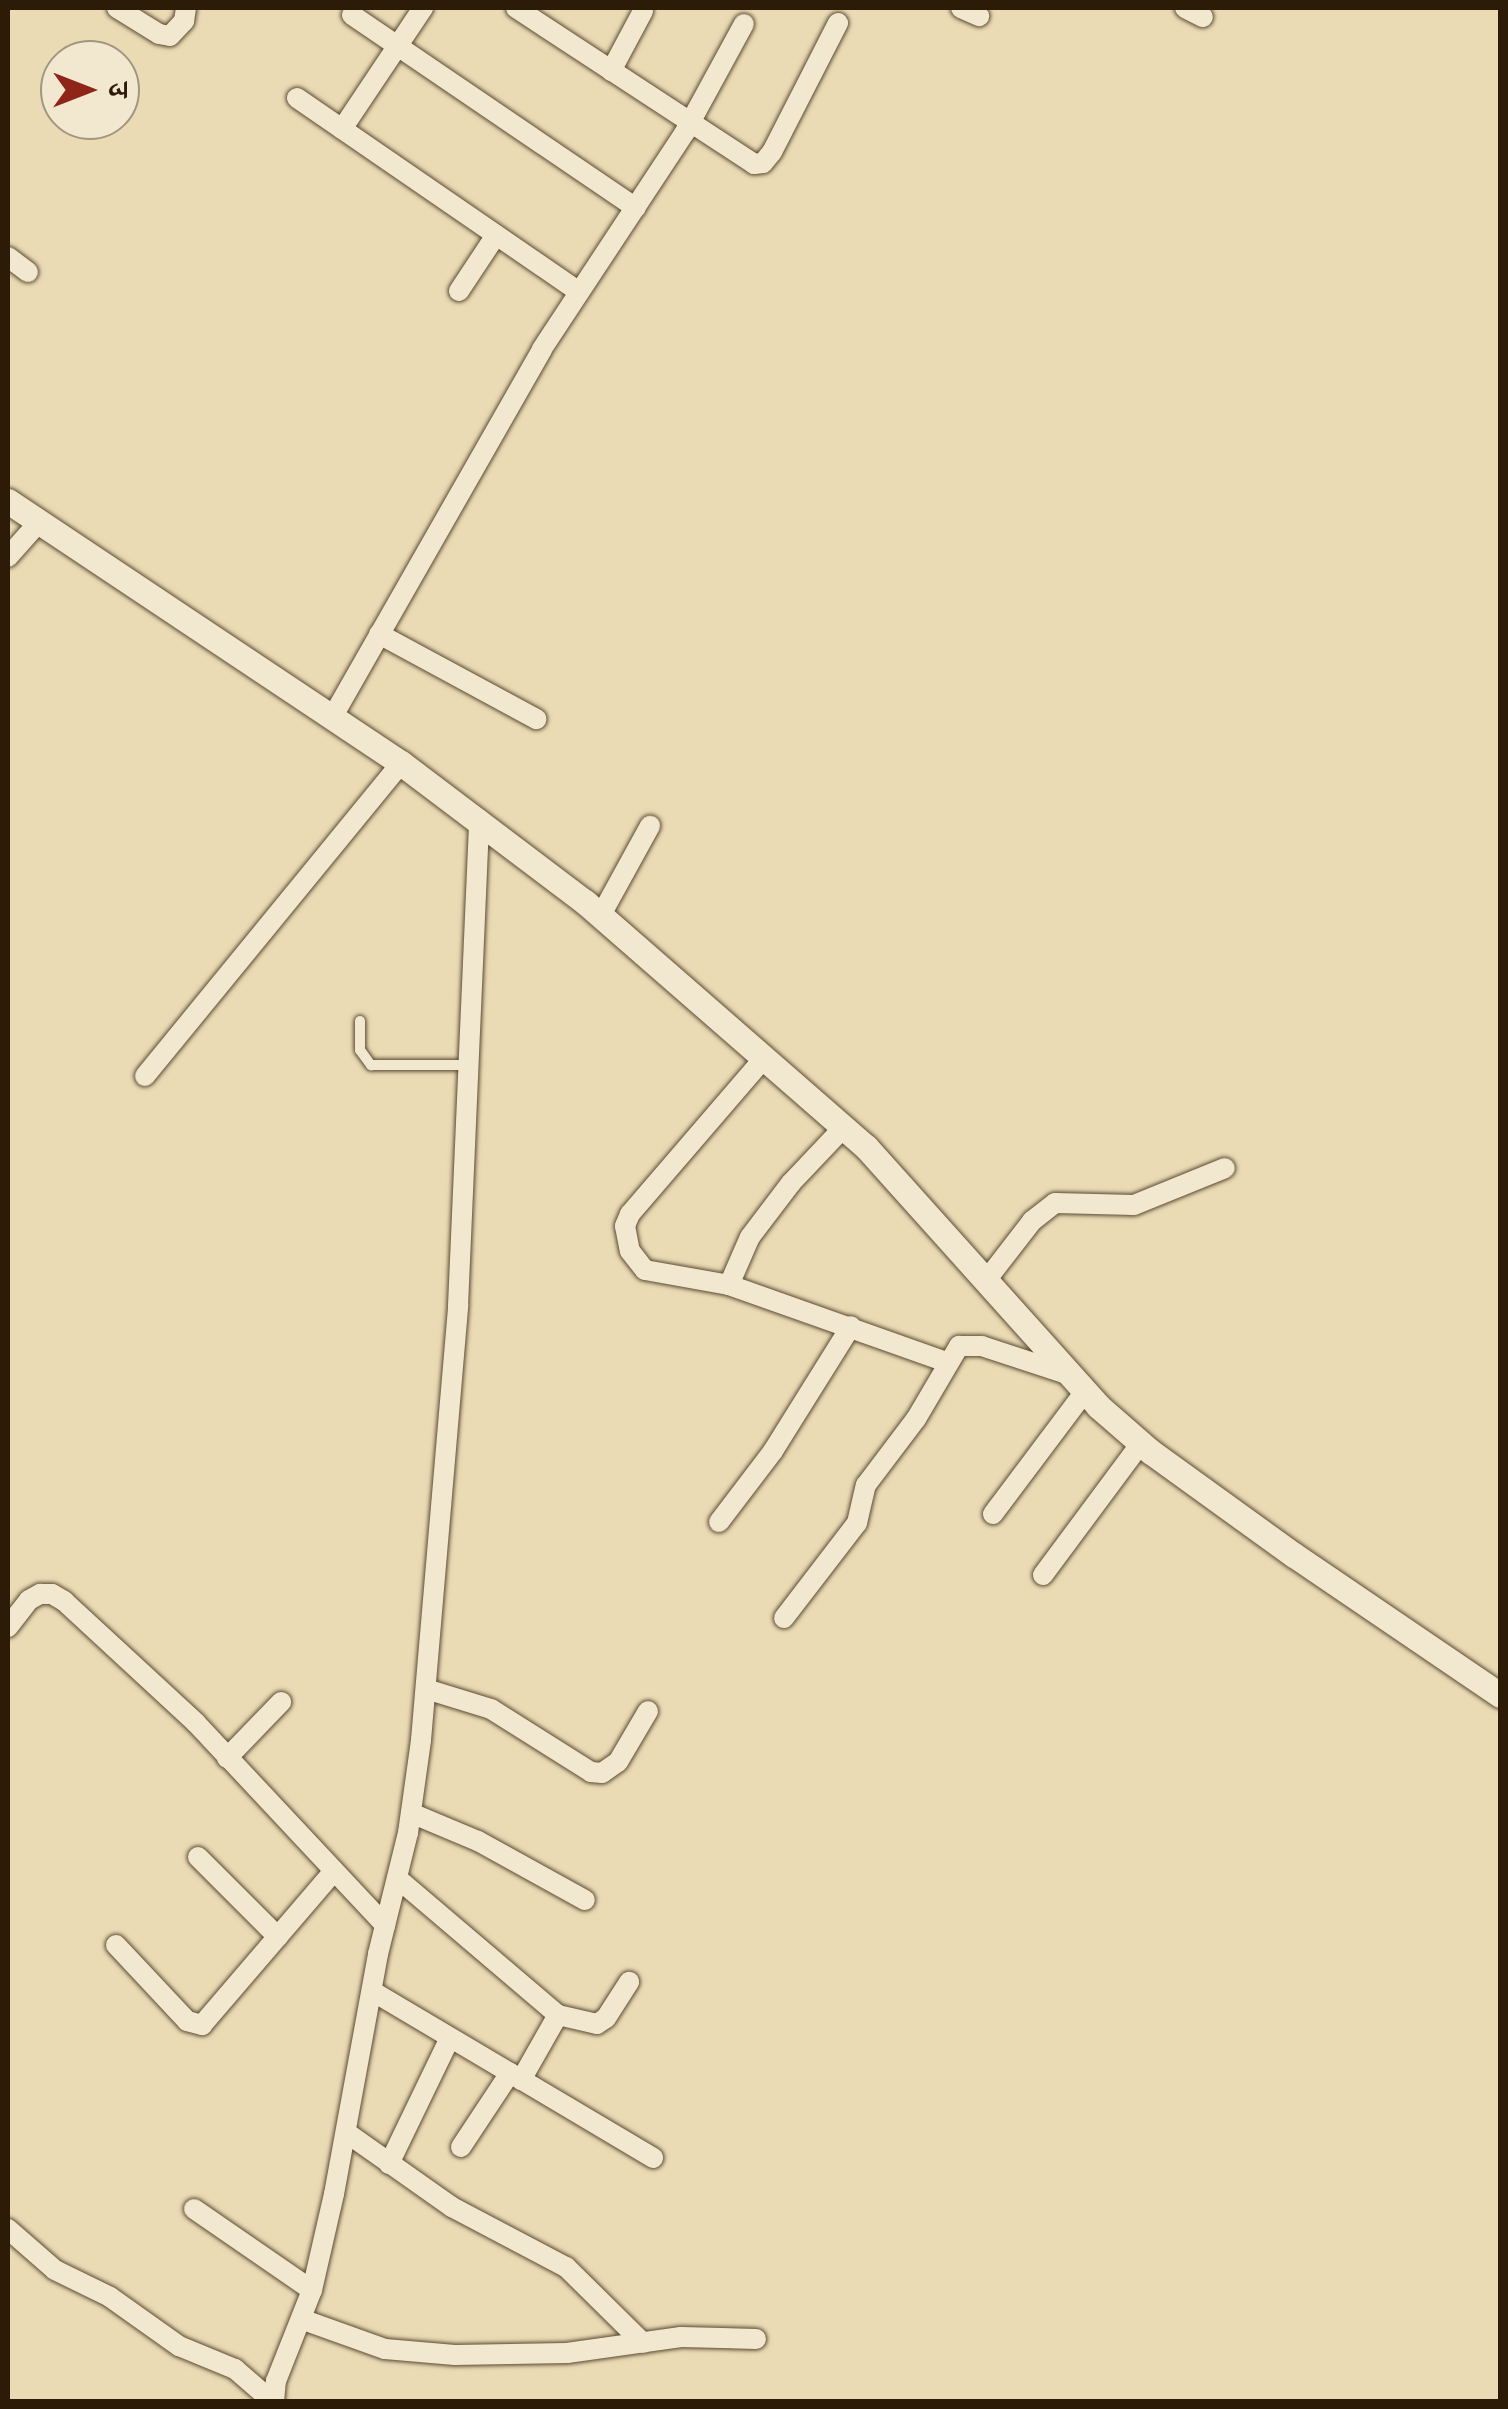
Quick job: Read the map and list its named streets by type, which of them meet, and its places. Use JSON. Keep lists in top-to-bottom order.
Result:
{
  "north": "right"
}
